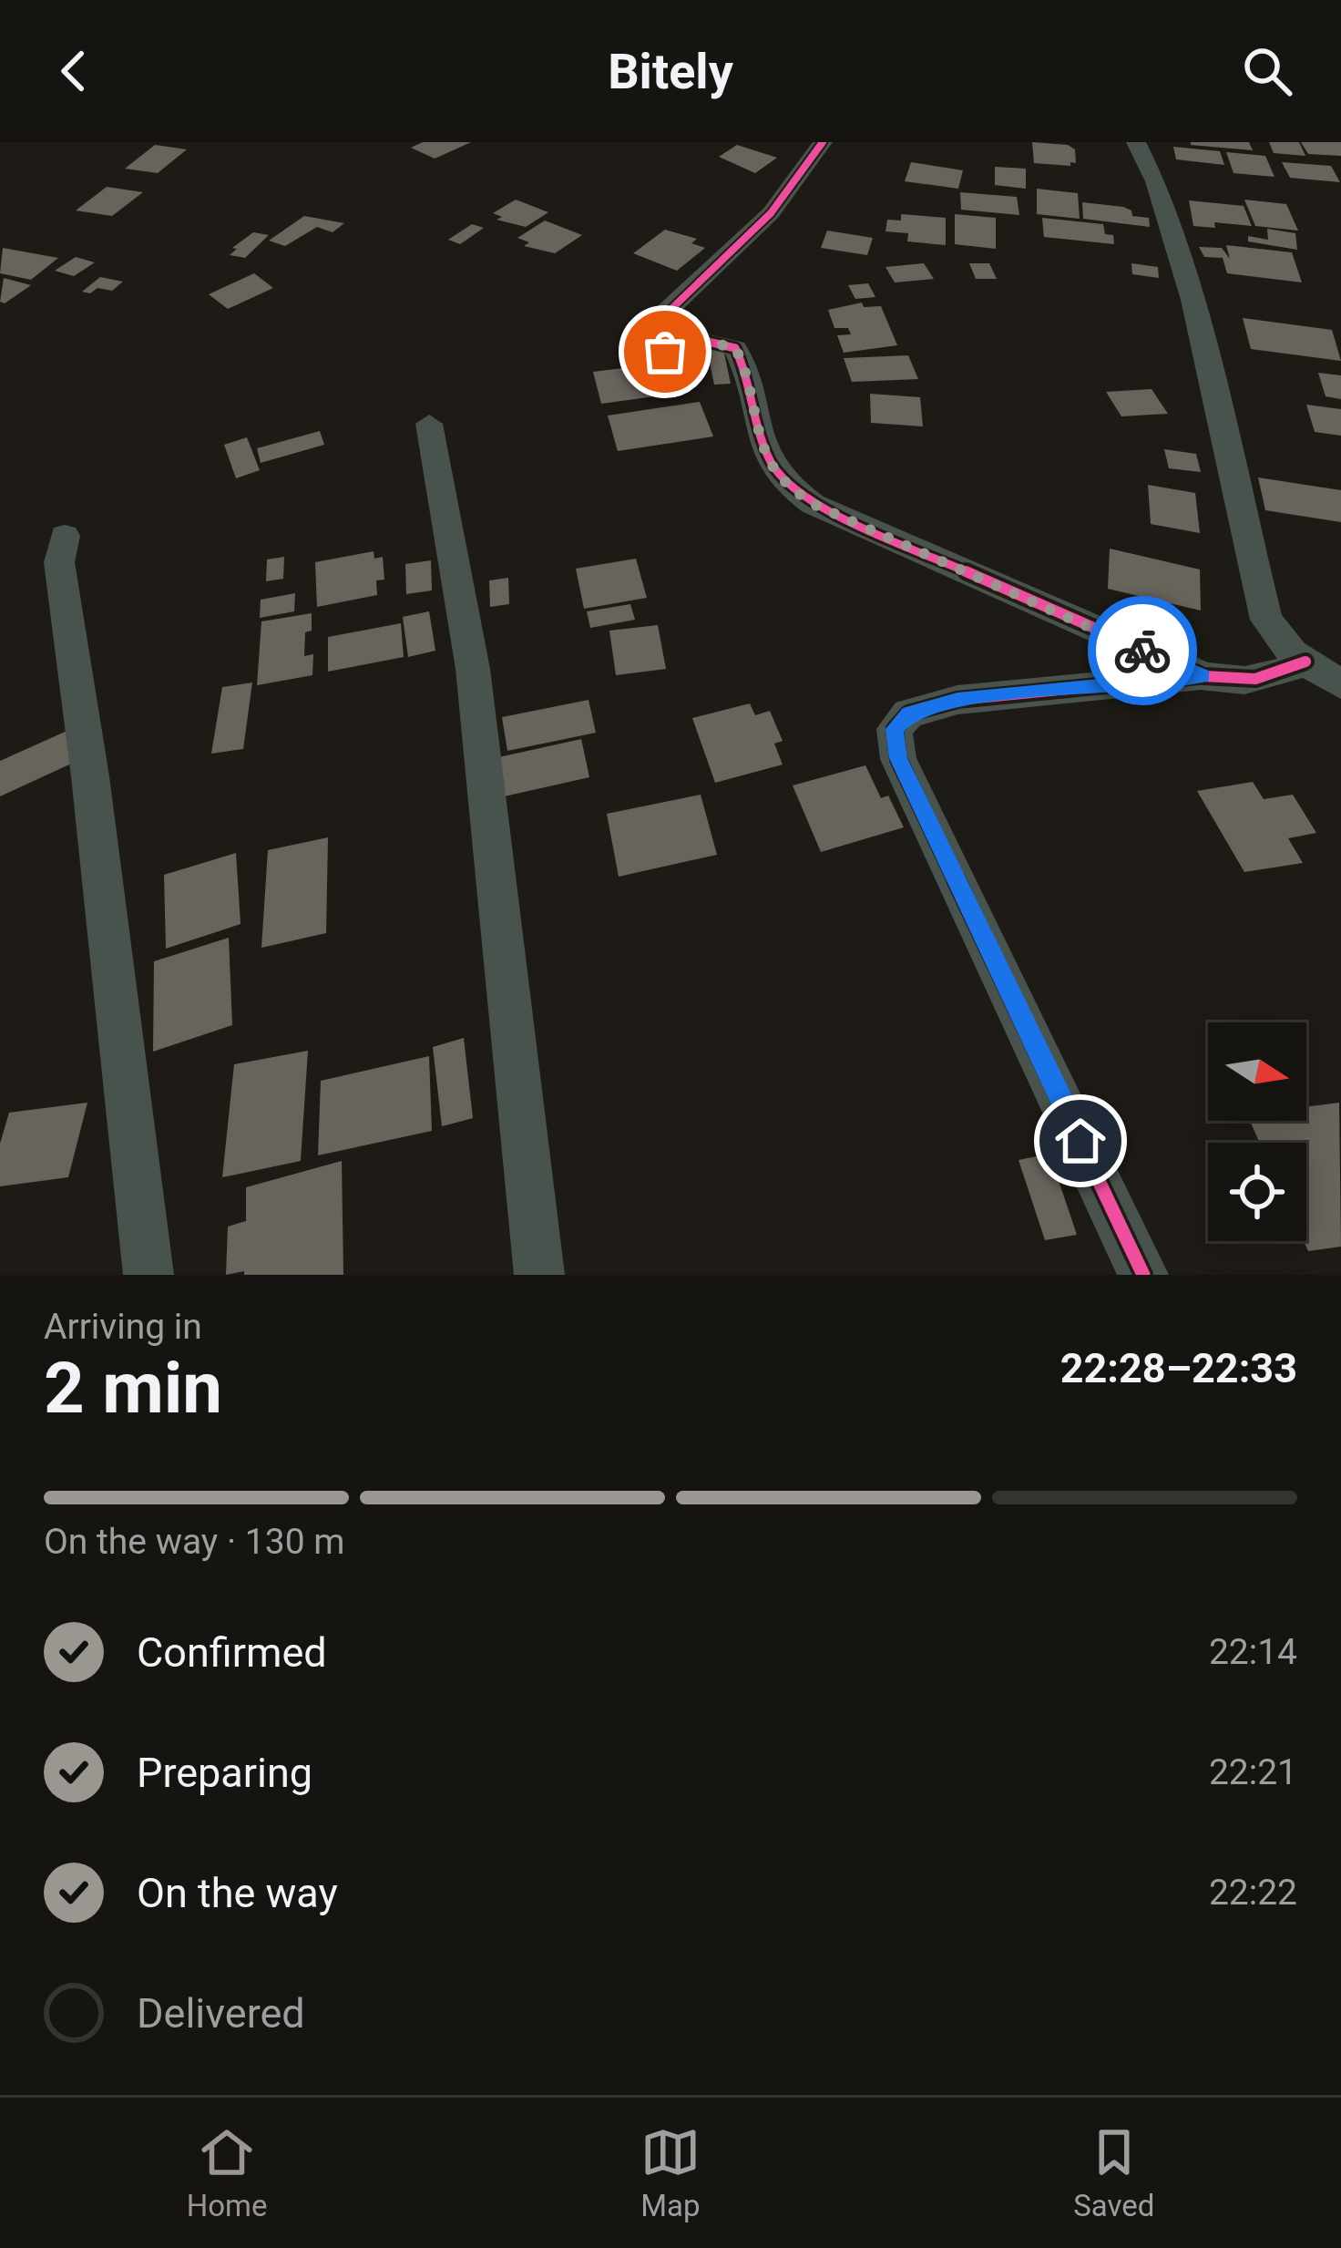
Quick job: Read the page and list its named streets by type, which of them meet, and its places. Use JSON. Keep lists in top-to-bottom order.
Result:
{
  "north": "right",
  "page": {
    "header": "Bitely",
    "heading": ["2 min", "Arriving in", "22:28–22:33"],
    "bar": "On the way · 130 m",
    "list": [
      ["Confirmed", "22:14"],
      ["Preparing", "22:21"],
      ["On the way", "22:22"],
      "Delivered"
    ],
    "tabs": ["Home", "Map", "Saved"]
  }
}
